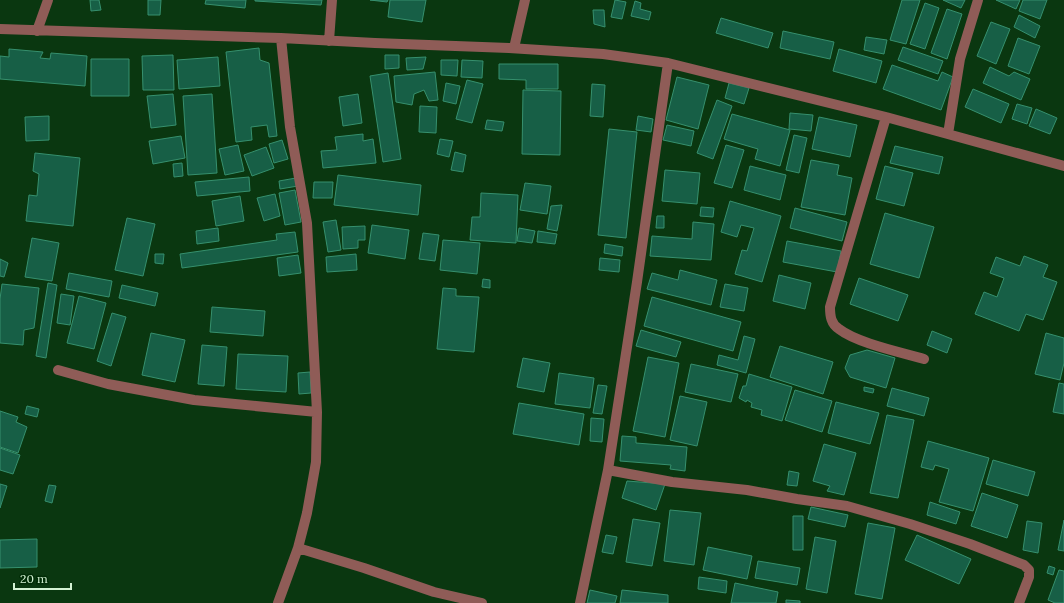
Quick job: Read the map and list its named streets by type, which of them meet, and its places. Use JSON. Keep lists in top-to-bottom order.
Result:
{
  "scale_bar": "20 m"
}
